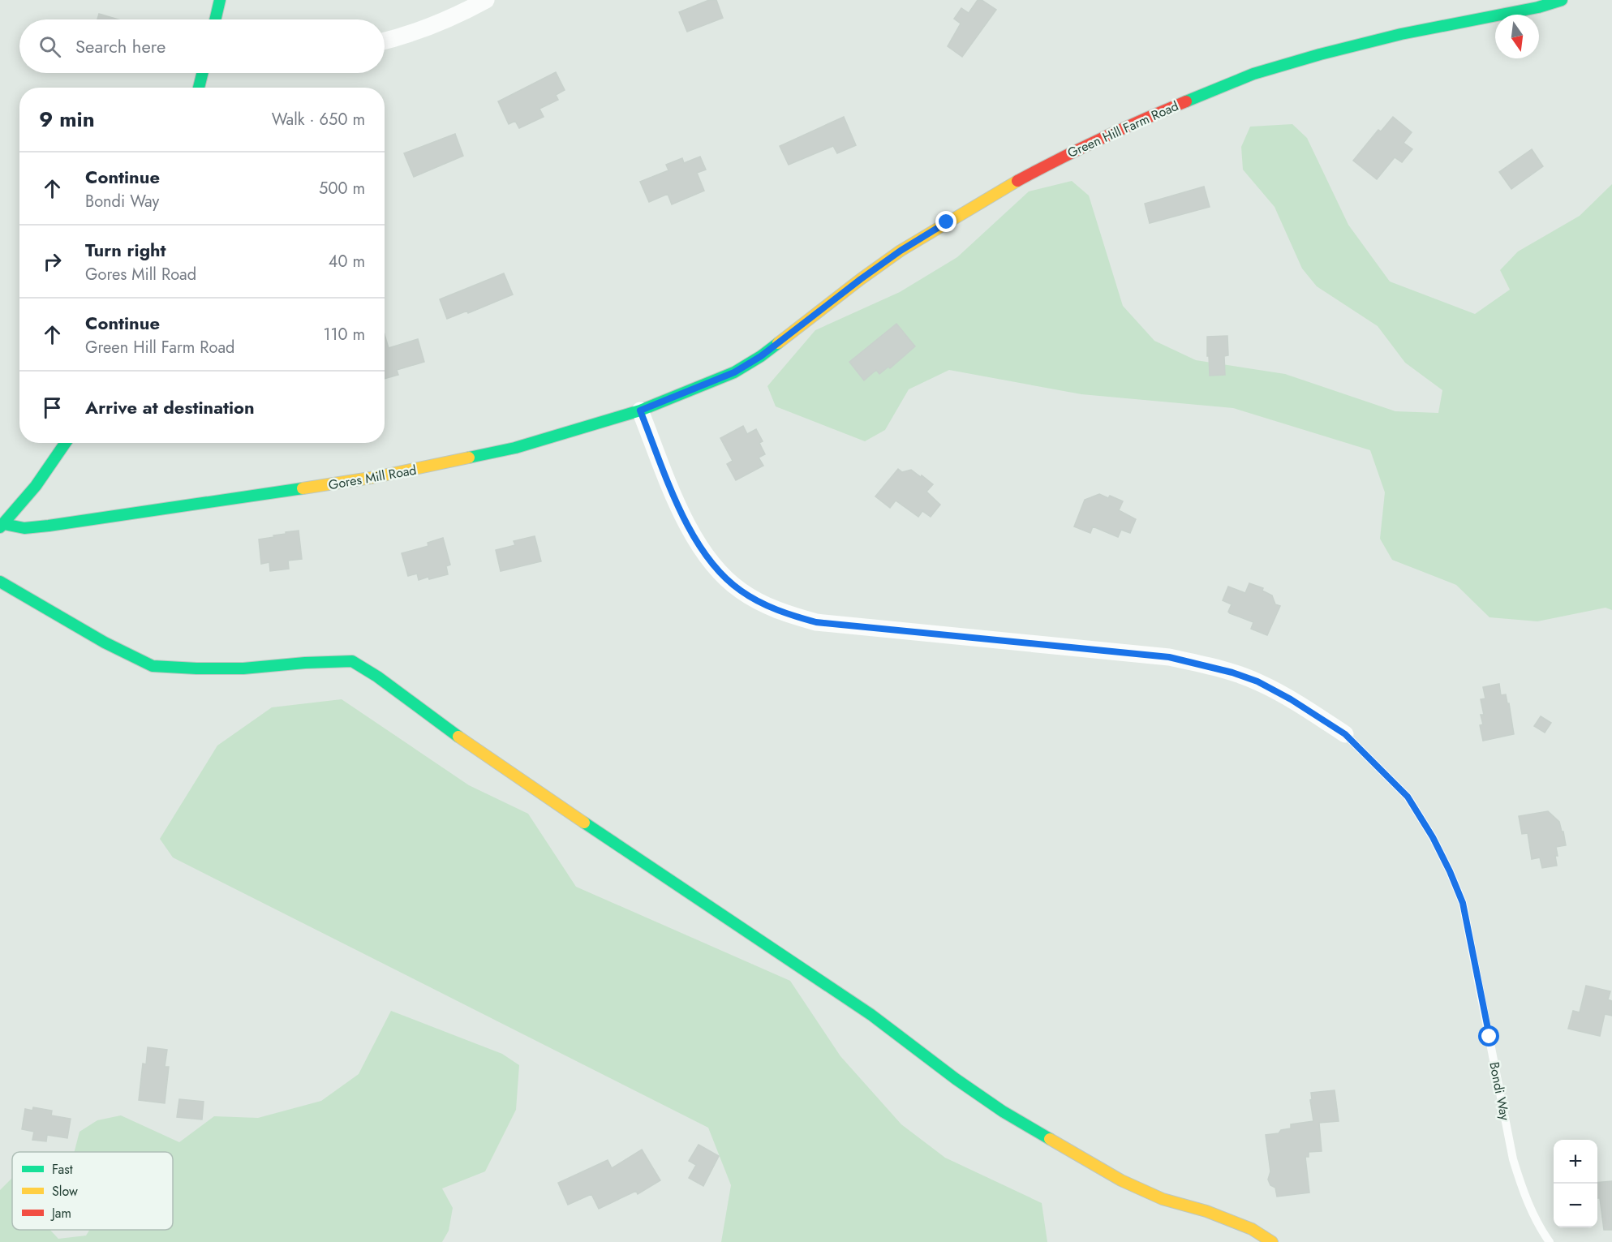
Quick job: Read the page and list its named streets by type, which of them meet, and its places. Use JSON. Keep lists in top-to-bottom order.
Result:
{
  "streets": {
    "street": ["Green Hill Farm Road", "Gores Mill Road", "Bondi Way"]
  },
  "crossings": [
    ["Green Hill Farm Road", "Gores Mill Road"],
    ["Gores Mill Road", "Bondi Way"]
  ],
  "legend": ["Fast", "Slow", "Jam"],
  "north": "bottom",
  "page": {
    "search": "Search here",
    "heading": ["9 min", "Walk · 650 m"],
    "list": [
      ["Continue", "Bondi Way", "500 m"],
      ["Turn right", "Gores Mill Road", "40 m"],
      ["Continue", "Green Hill Farm Road", "110 m"],
      "Arrive at destination"
    ],
    "map_buttons": ["+", "−"]
  }
}
